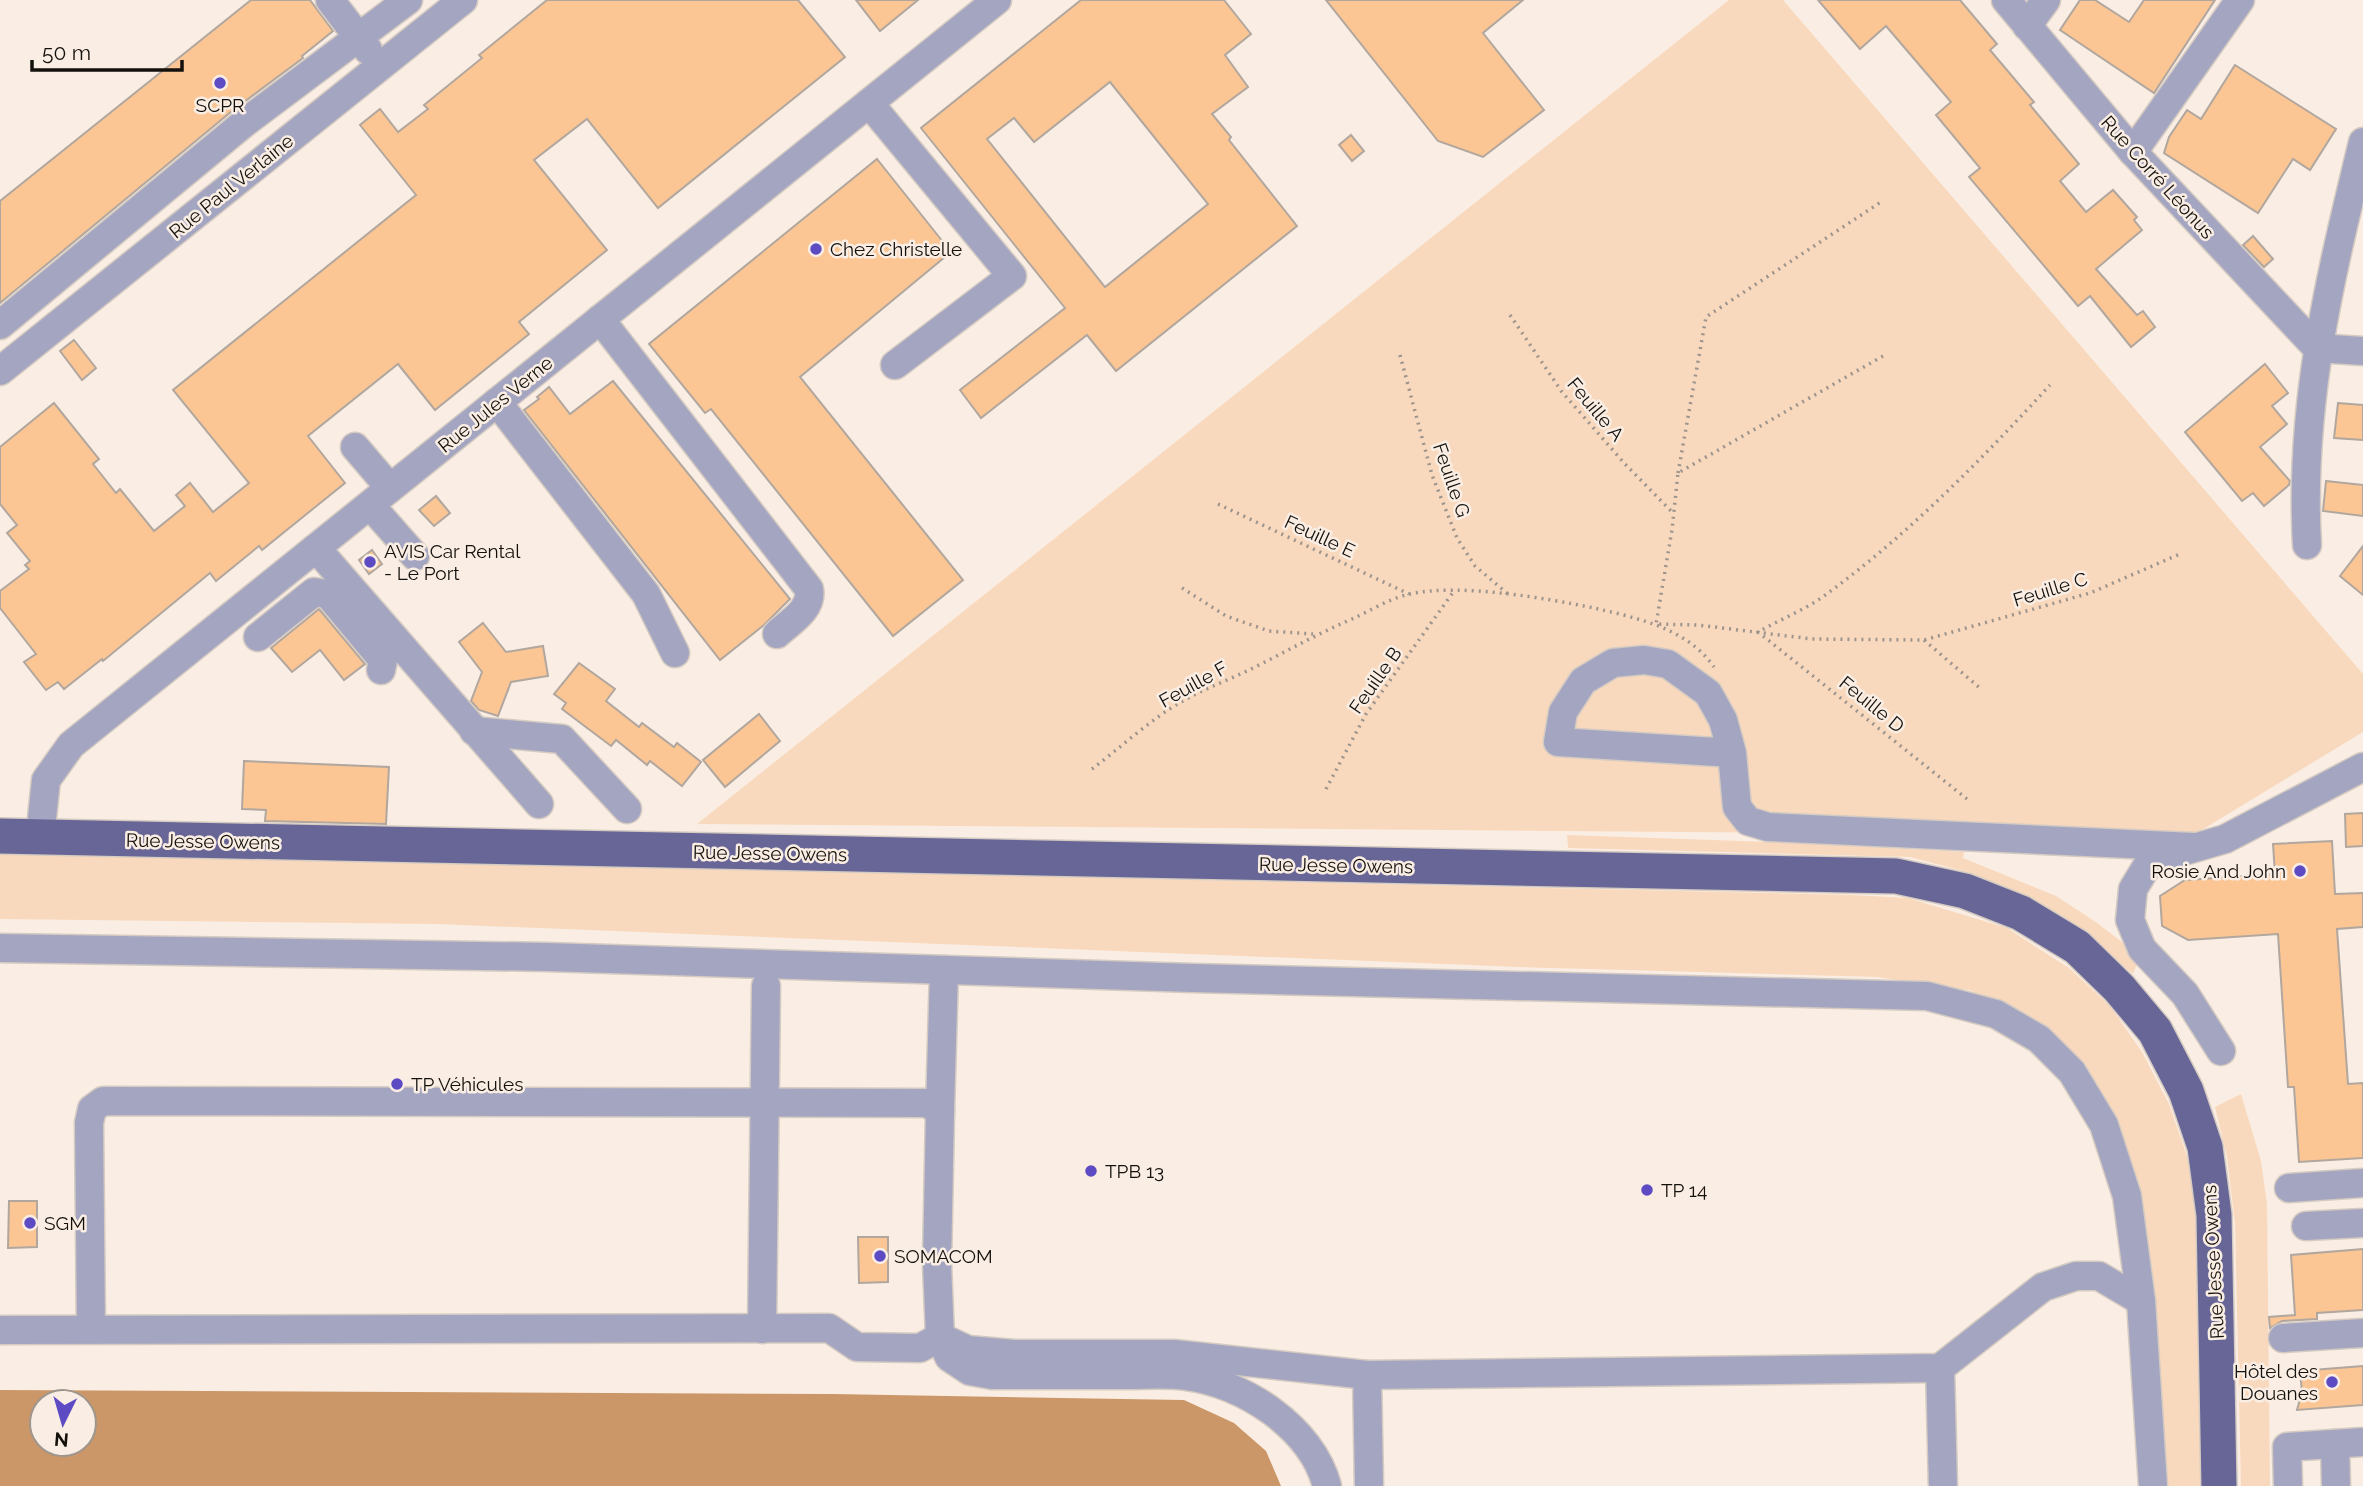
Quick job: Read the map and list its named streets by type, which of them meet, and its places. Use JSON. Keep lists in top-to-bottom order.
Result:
{
  "streets": {
    "main road": ["Rue Jesse Owens"],
    "street": ["Rue Corré Léonus", "Rue Paul Verlaine", "Rue Jules Verne"],
    "path": [
      "Feuille A",
      "Feuille G",
      "Feuille E",
      "Feuille C",
      "Feuille B",
      "Feuille F",
      "Feuille D"
    ]
  },
  "crossings": [
    ["Rue Jules Verne", "Rue Jesse Owens"],
    ["Feuille E", "Feuille F"],
    ["Feuille C", "Feuille D"]
  ],
  "places": [
    "SCPR",
    "Chez Christelle",
    "AVIS Car Rental - Le Port",
    "Rosie And John",
    "TP Véhicules",
    "TPB 13",
    "TP 14",
    "SGM",
    "SOMACOM",
    "Hôtel des Douanes"
  ],
  "scale_bar": "50 m",
  "north": "bottom"
}
